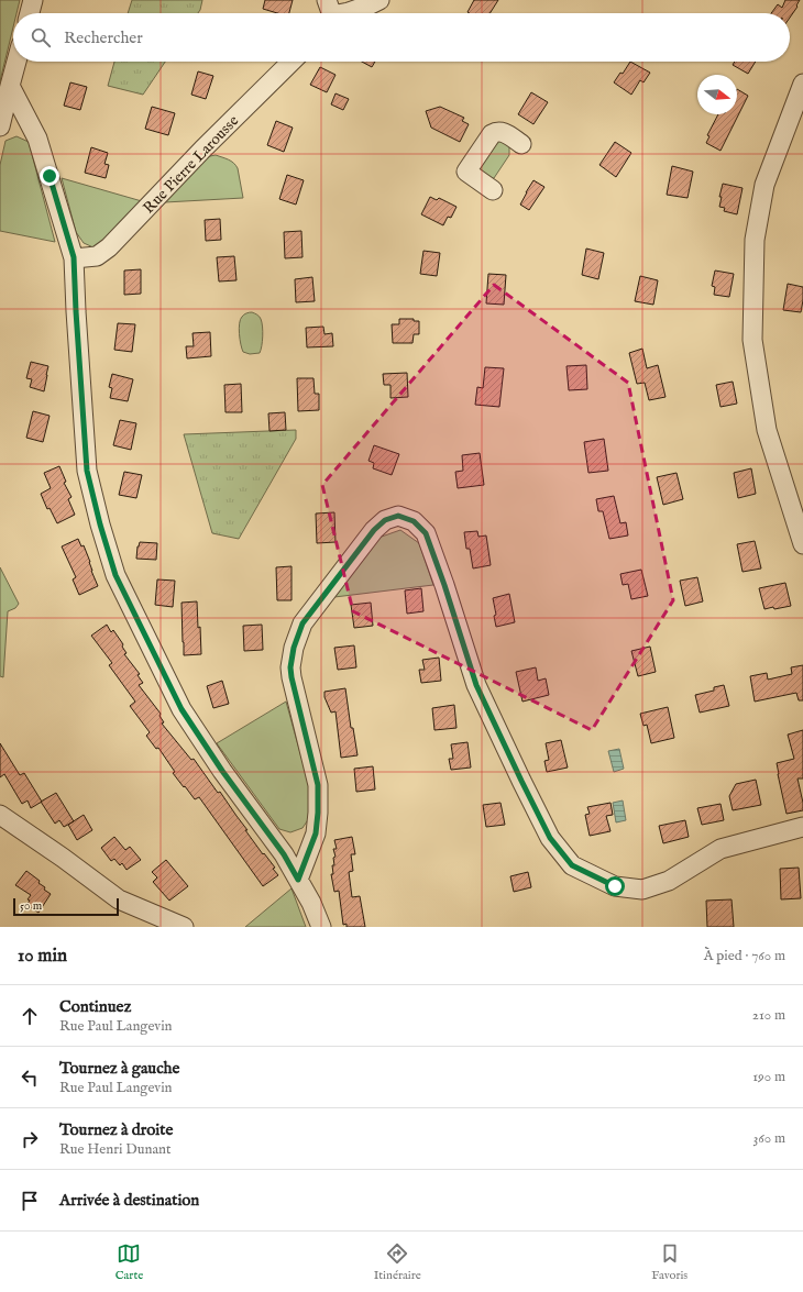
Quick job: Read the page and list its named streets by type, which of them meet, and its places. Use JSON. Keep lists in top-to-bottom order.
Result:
{
  "streets": {
    "street": ["Rue Pierre Larousse"]
  },
  "scale_bar": "50 m",
  "north": "right",
  "page": {
    "search": "Rechercher",
    "scale": "50 m",
    "heading": ["10 min", "À pied · 760 m"],
    "list": [
      ["Continuez", "Rue Paul Langevin", "210 m"],
      ["Tournez à gauche", "Rue Paul Langevin", "190 m"],
      ["Tournez à droite", "Rue Henri Dunant", "360 m"],
      "Arrivée à destination"
    ],
    "nav": ["Carte", "Itinéraire", "Favoris"]
  }
}
